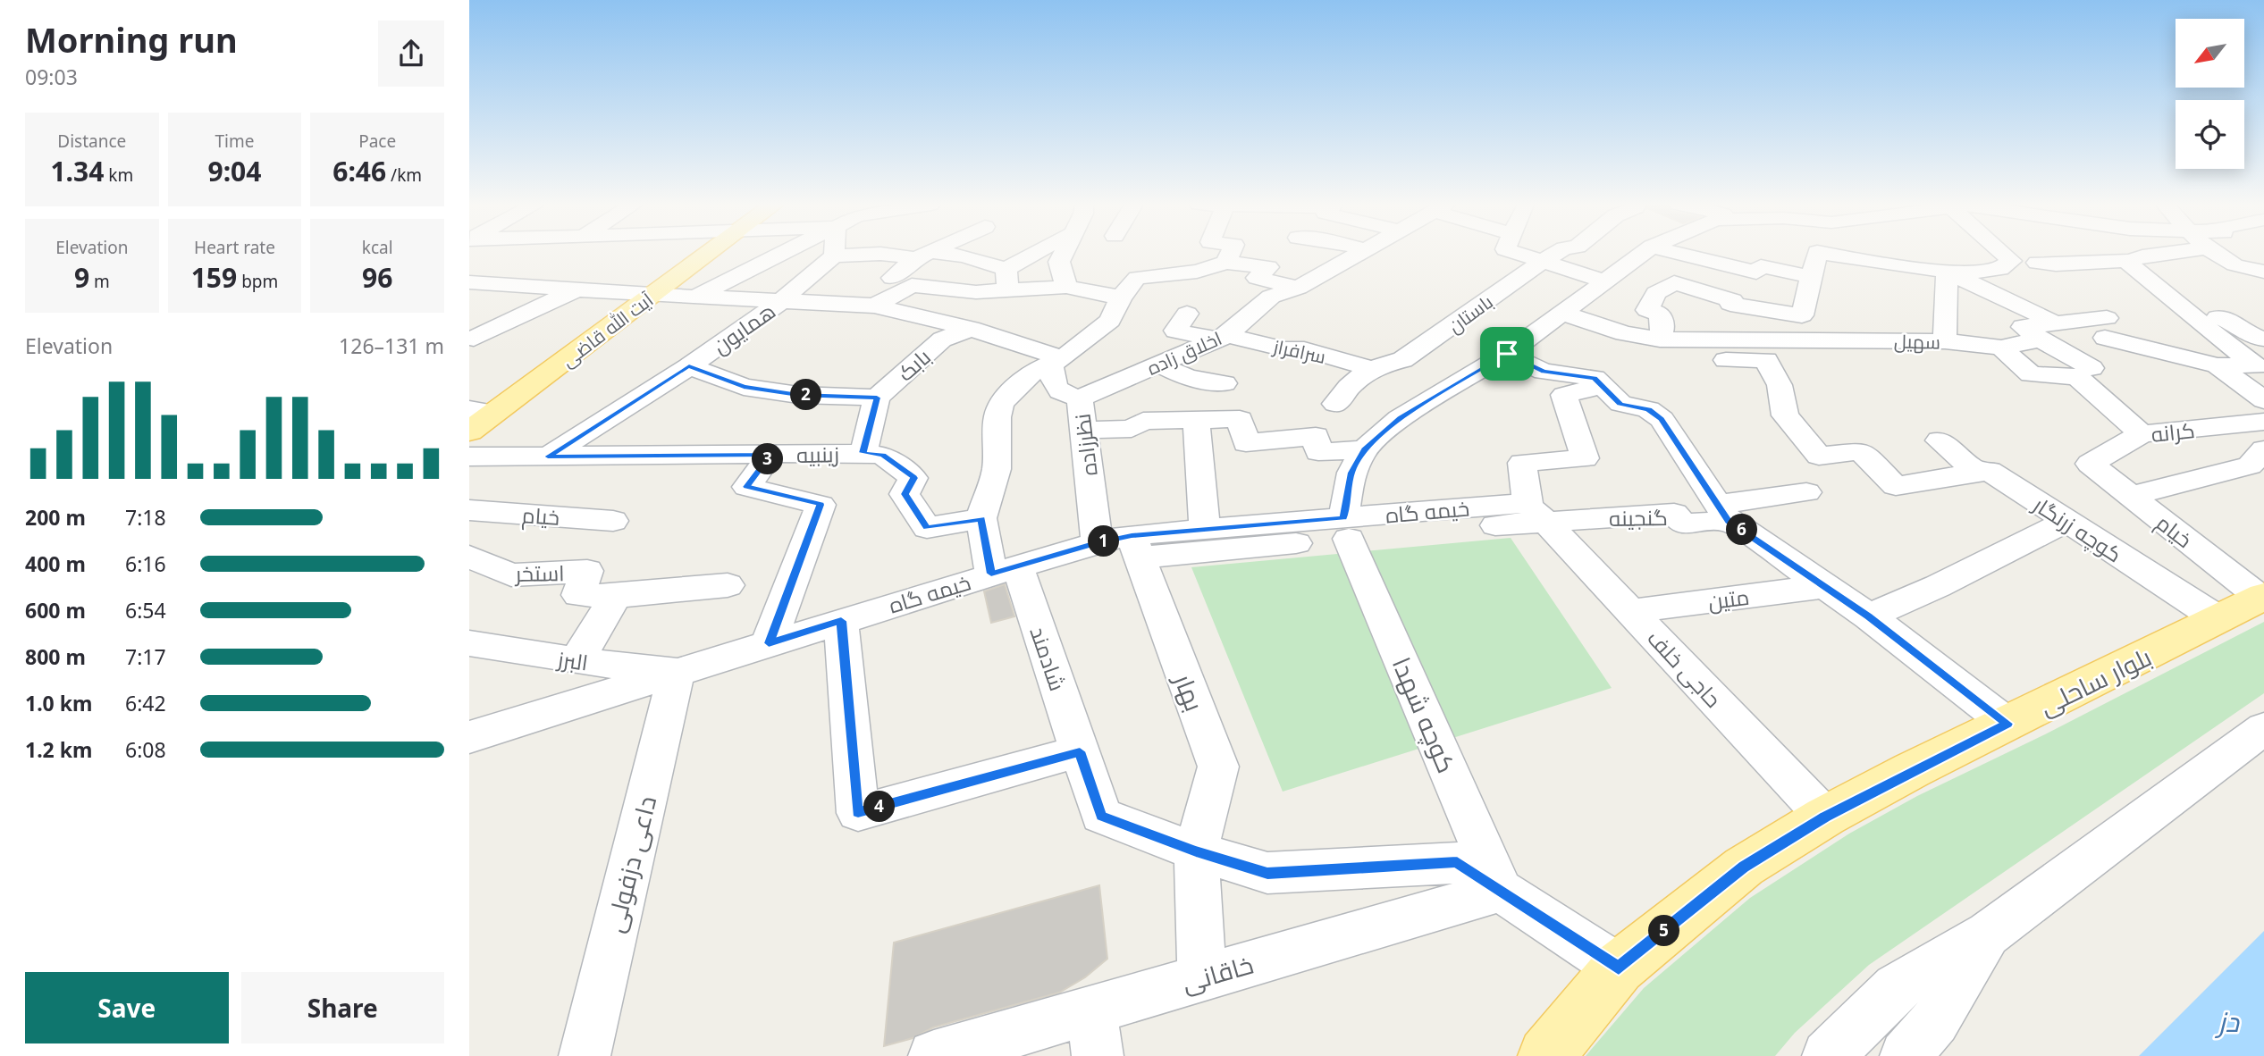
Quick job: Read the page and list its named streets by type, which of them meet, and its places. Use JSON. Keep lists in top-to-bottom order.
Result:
{
  "streets": {
    "main road": ["آیت الله قاضی", "بلوار ساحلی"],
    "street": [
      "باستان",
      "همایون",
      "سهیل",
      "سرافراز",
      "اخلاق زاده",
      "بابک",
      "کرانه",
      "نظرزاده",
      "زینبیه",
      "خیمه گاه",
      "خیام",
      "گنجینه",
      "کوچه زرنگار",
      "استخر",
      "متین",
      "شادمند",
      "البرز",
      "حاجی خلف",
      "بهار",
      "کوچه شهدا",
      "داعی دزفولی",
      "خاقانی"
    ]
  },
  "crossings": [
    ["باستان", "سرافراز"],
    ["همایون", "زینبیه"],
    ["سرافراز", "اخلاق زاده"],
    ["اخلاق زاده", "نظرزاده"],
    ["بابک", "زینبیه"],
    ["کرانه", "خیام"],
    ["نظرزاده", "خیمه گاه"],
    ["نظرزاده", "بهار"],
    ["خیمه گاه", "شادمند"],
    ["خیمه گاه", "البرز"],
    ["خیمه گاه", "بهار"],
    ["خیمه گاه", "کوچه شهدا"],
    ["خیمه گاه", "داعی دزفولی"],
    ["خیام", "بلوار ساحلی"],
    ["گنجینه", "حاجی خلف"],
    ["کوچه زرنگار", "بلوار ساحلی"],
    ["متین", "حاجی خلف"],
    ["شادمند", "بهار"],
    ["البرز", "داعی دزفولی"],
    ["حاجی خلف", "بلوار ساحلی"],
    ["بهار", "خاقانی"],
    ["کوچه شهدا", "خاقانی"]
  ],
  "water": ["دز"],
  "north": "bottom left",
  "page": {
    "heading": ["Morning run", "09:03"],
    "stats": [
      ["Distance", "1.34 km"],
      ["Time", "9:04"],
      ["Pace", "6:46 /km"],
      ["Elevation", "9 m"],
      ["Heart rate", "159 bpm"],
      ["kcal", "96"]
    ],
    "chart": ["Elevation", "126–131 m"],
    "pins": [
      "2",
      "3",
      "6",
      "1",
      "4",
      "5"
    ],
    "list": [
      {
        "name": "200 m",
        "note": "7:18"
      },
      {
        "name": "400 m",
        "note": "6:16"
      },
      {
        "name": "600 m",
        "note": "6:54"
      },
      {
        "name": "800 m",
        "note": "7:17"
      },
      {
        "name": "1.0 km",
        "note": "6:42"
      },
      {
        "name": "1.2 km",
        "note": "6:08"
      }
    ],
    "buttons": ["Save", "Share"]
  }
}
